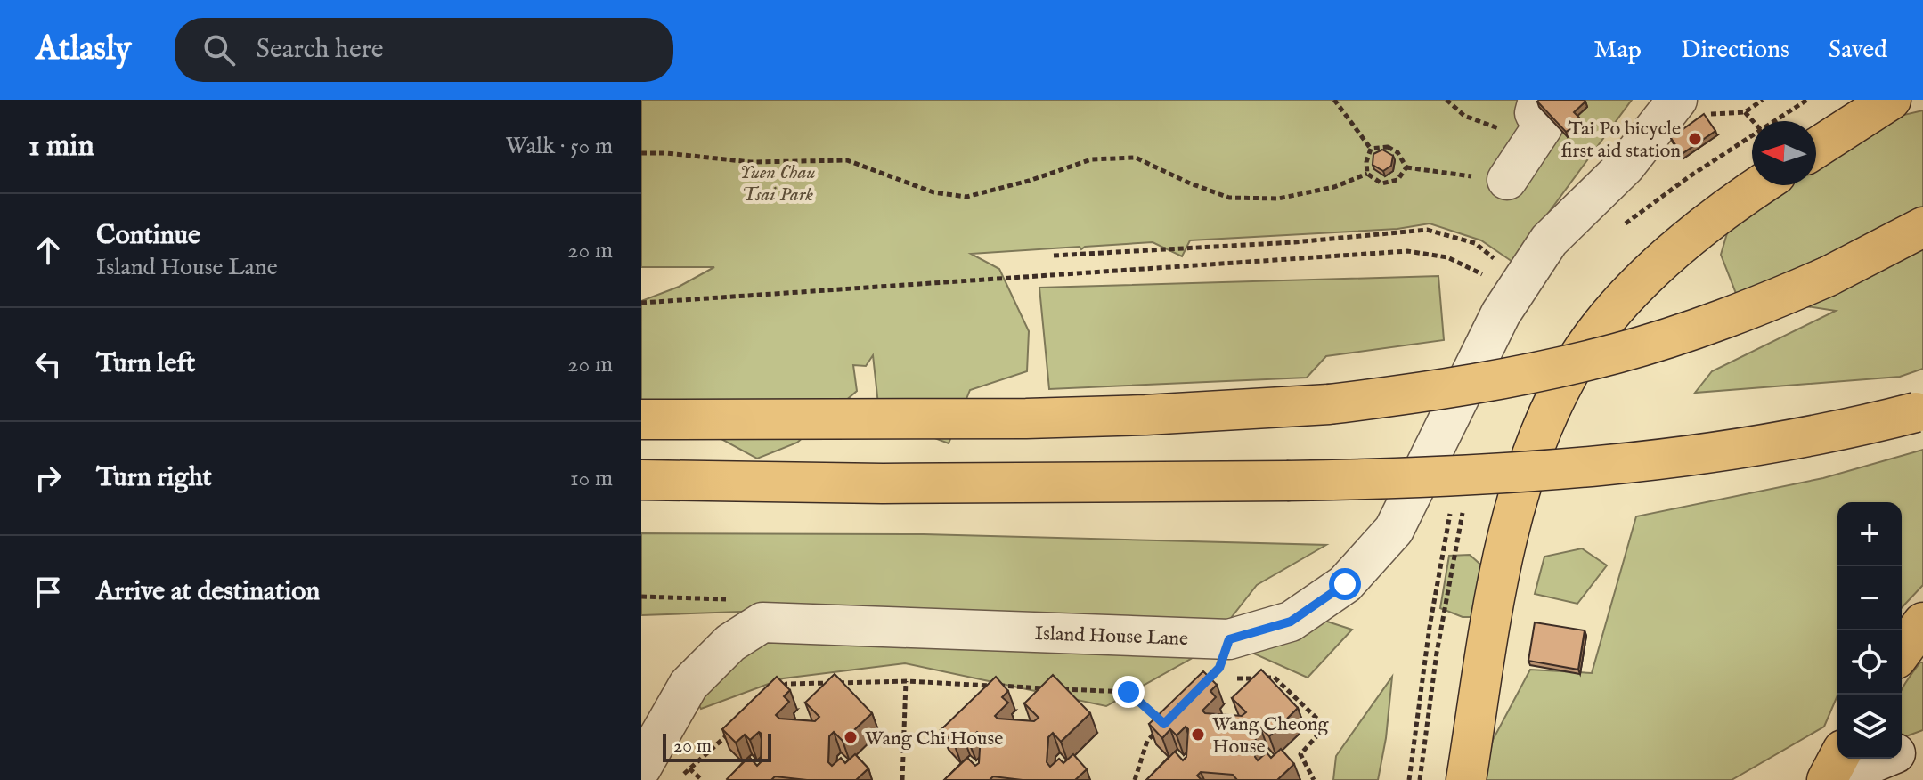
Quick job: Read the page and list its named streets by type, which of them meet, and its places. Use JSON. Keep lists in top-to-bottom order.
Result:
{
  "streets": {
    "street": ["Island House Lane"]
  },
  "parks": ["Yuen Chau Tsai Park"],
  "places": ["Tai Po bicycle first aid station", "Wang Cheong House", "Wang Chi House"],
  "scale_bar": "20 m",
  "north": "left",
  "page": {
    "header": "Atlasly",
    "search": "Search here",
    "nav": ["Map", "Directions", "Saved"],
    "heading": ["1 min", "Walk · 50 m"],
    "list": [
      ["Continue", "Island House Lane", "20 m"],
      ["Turn left", "20 m"],
      ["Turn right", "10 m"],
      "Arrive at destination"
    ],
    "map_buttons": ["+", "−"],
    "scale": "20 m"
  }
}
